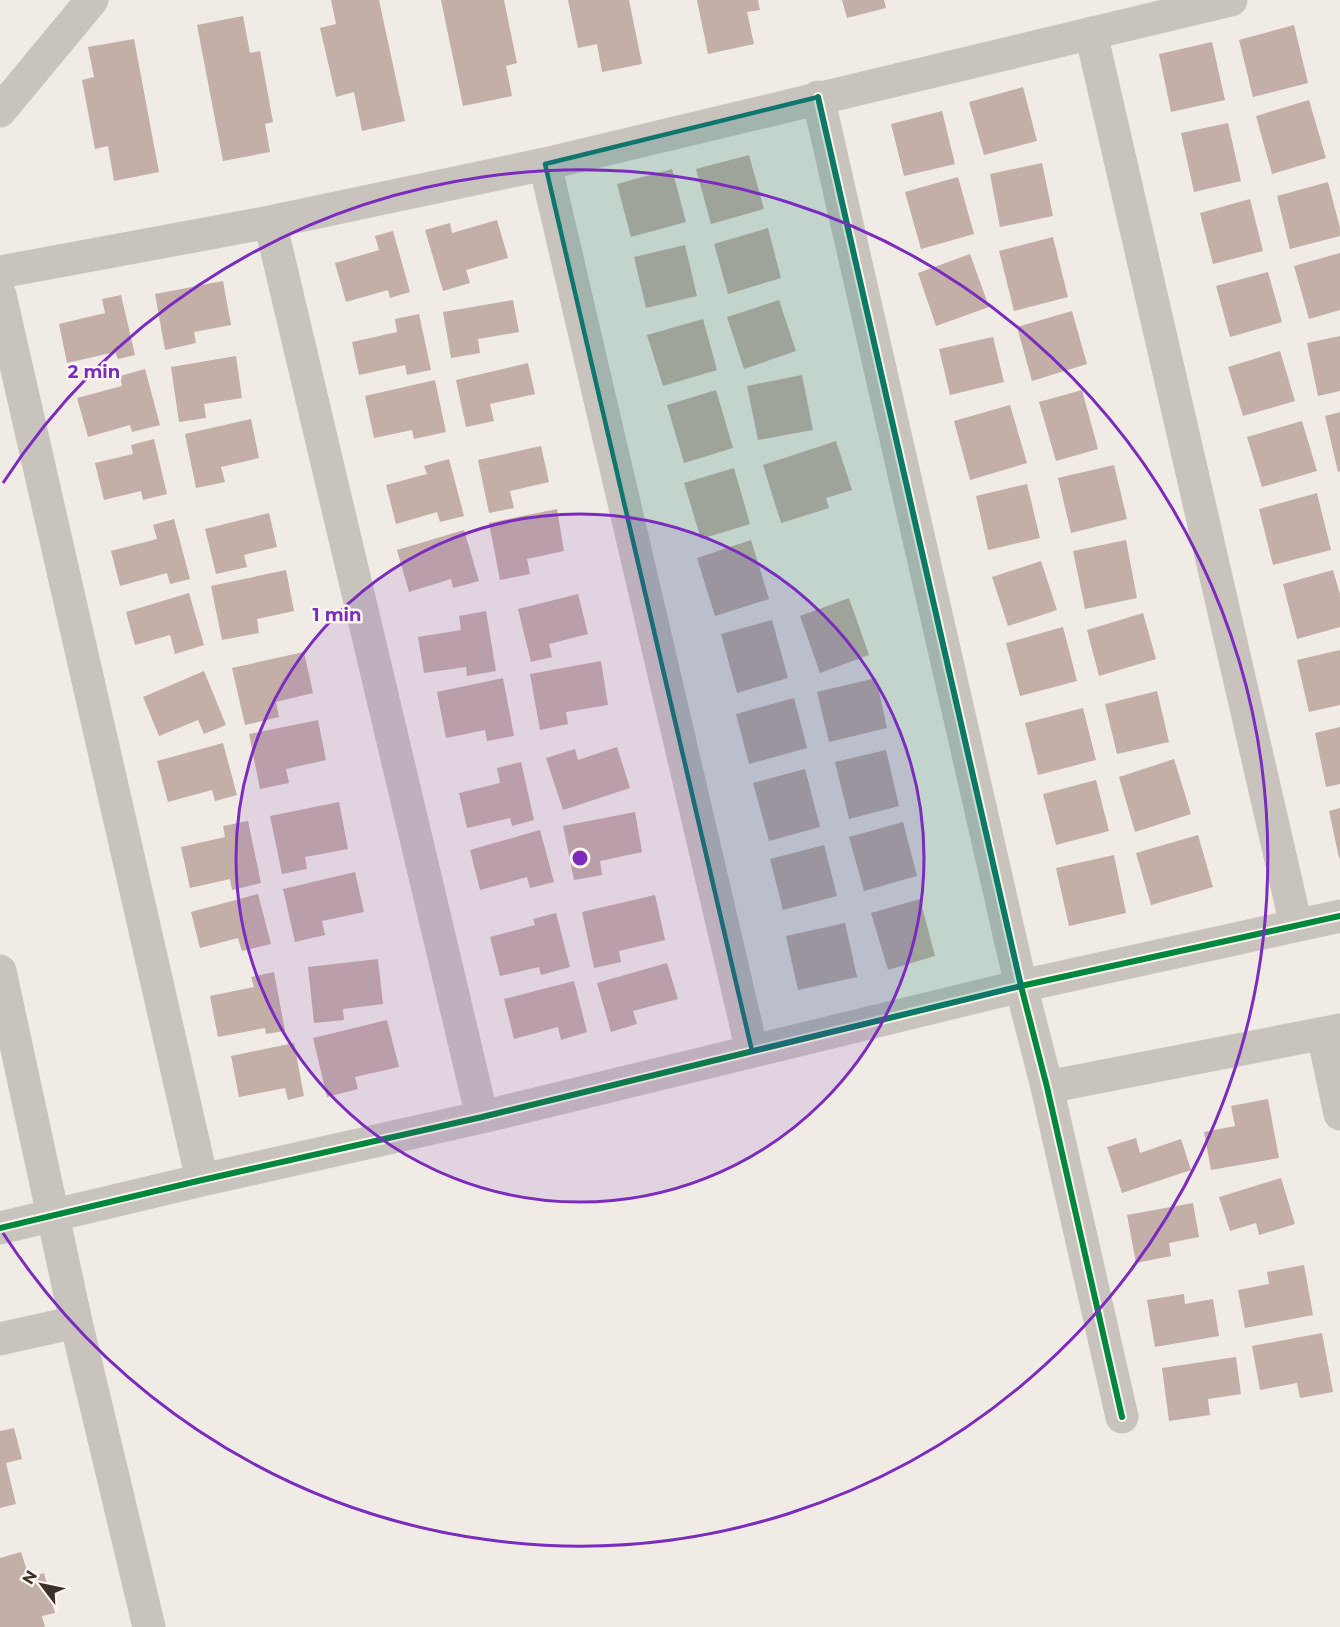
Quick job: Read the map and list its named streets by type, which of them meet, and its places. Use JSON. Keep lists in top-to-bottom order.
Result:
{
  "north": "top left",
  "rings": ["2 min", "1 min"]
}
